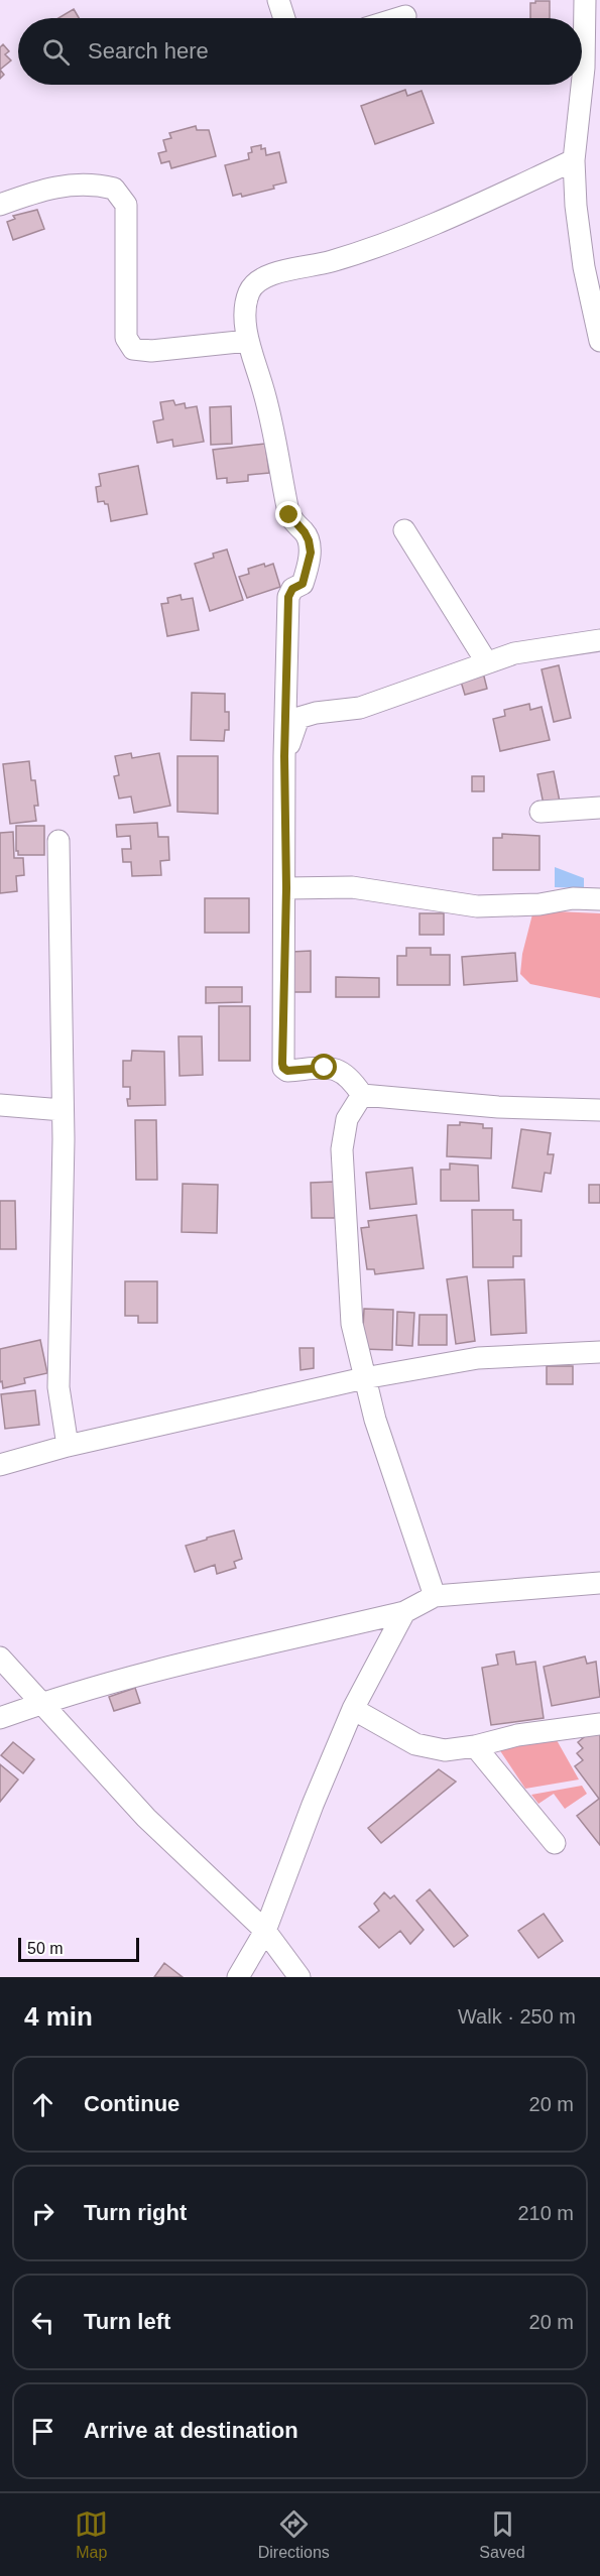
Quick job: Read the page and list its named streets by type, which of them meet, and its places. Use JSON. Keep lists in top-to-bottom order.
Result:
{
  "scale_bar": "50 m",
  "page": {
    "search": "Search here",
    "scale": "50 m",
    "heading": ["4 min", "Walk · 250 m"],
    "list": [
      ["Continue", "20 m"],
      ["Turn right", "210 m"],
      ["Turn left", "20 m"],
      "Arrive at destination"
    ],
    "nav": ["Map", "Directions", "Saved"]
  }
}
